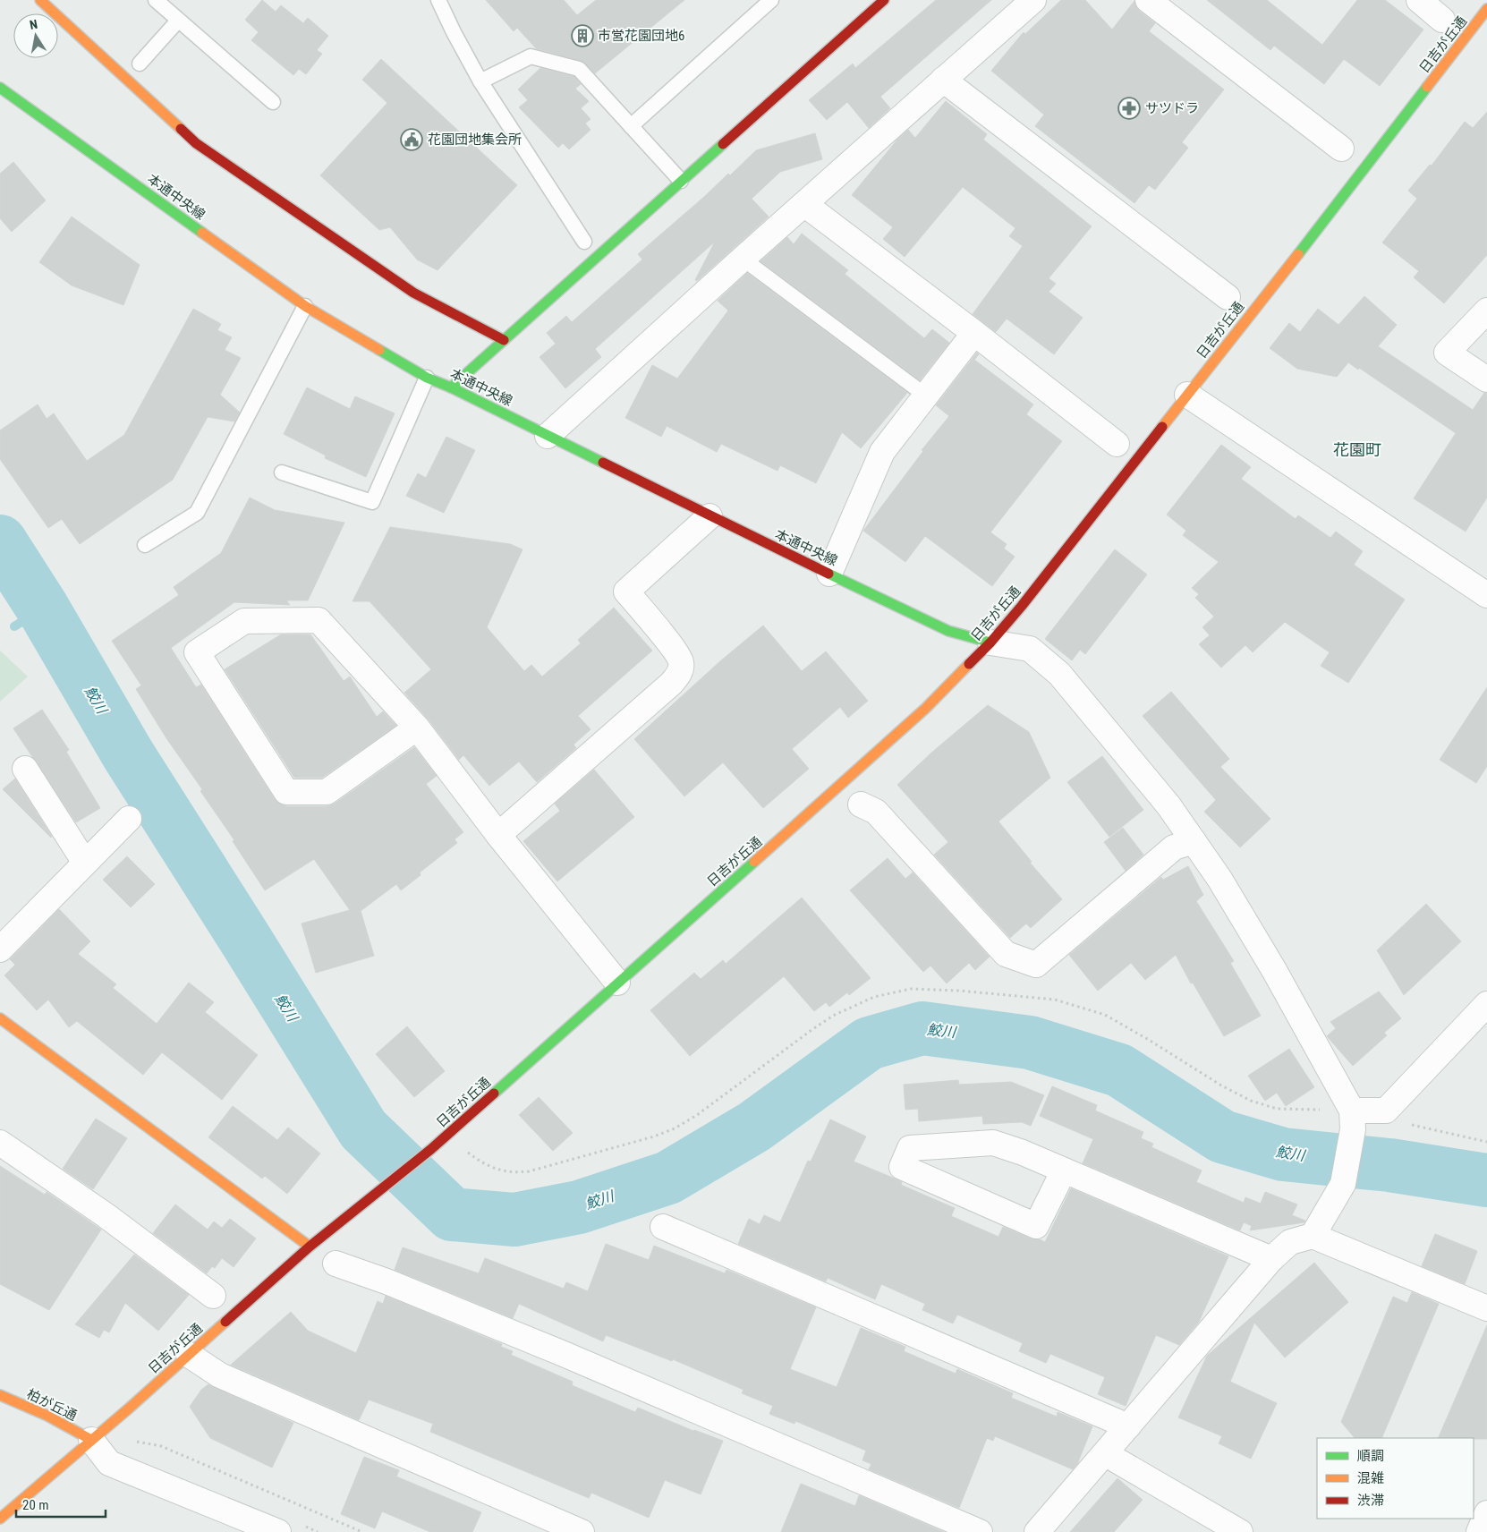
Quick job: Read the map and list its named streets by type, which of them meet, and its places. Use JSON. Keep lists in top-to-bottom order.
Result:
{
  "streets": {
    "street": ["日吉が丘通", "本通中央線", "柏が丘通"]
  },
  "crossings": [
    ["日吉が丘通", "本通中央線"],
    ["日吉が丘通", "柏が丘通"]
  ],
  "districts": ["花園町"],
  "water": ["鮫川"],
  "places": {
    "building": ["市営花園団地6"],
    "pharmacy": ["サツドラ"],
    "public building": ["花園団地集会所"]
  },
  "legend": ["順調", "混雑", "渋滞"],
  "scale_bar": "20 m",
  "north": "top"
}
